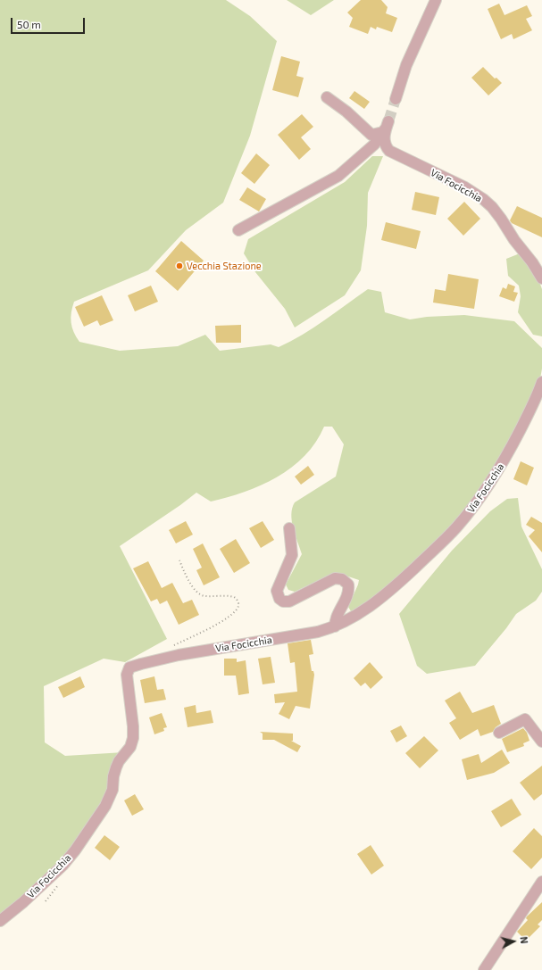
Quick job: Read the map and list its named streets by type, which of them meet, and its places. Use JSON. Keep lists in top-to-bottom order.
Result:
{
  "streets": {
    "street": ["Via Focicchia"]
  },
  "places": ["Vecchia Stazione"],
  "scale_bar": "50 m",
  "north": "right"
}
